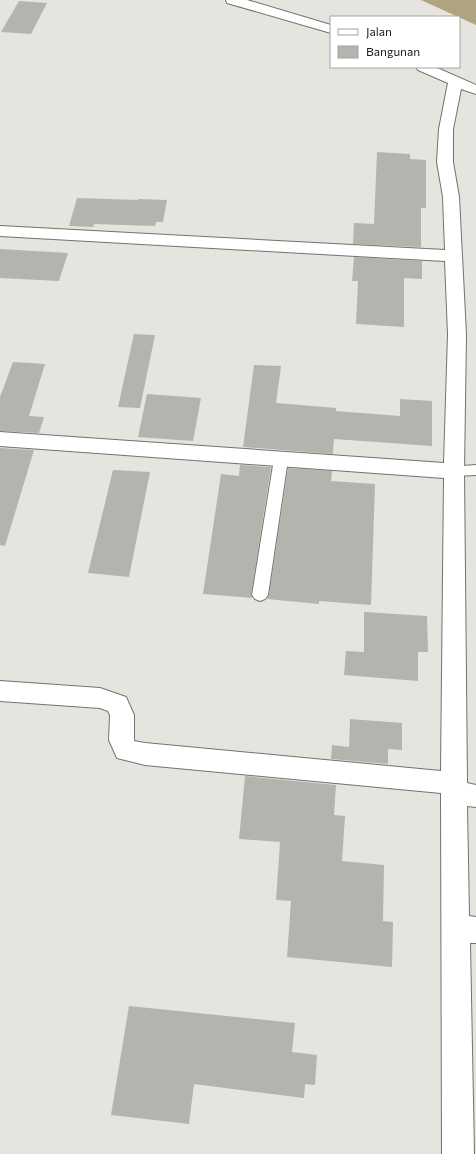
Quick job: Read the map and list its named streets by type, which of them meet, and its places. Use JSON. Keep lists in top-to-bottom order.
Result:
{
  "legend": ["Jalan", "Bangunan"]
}
